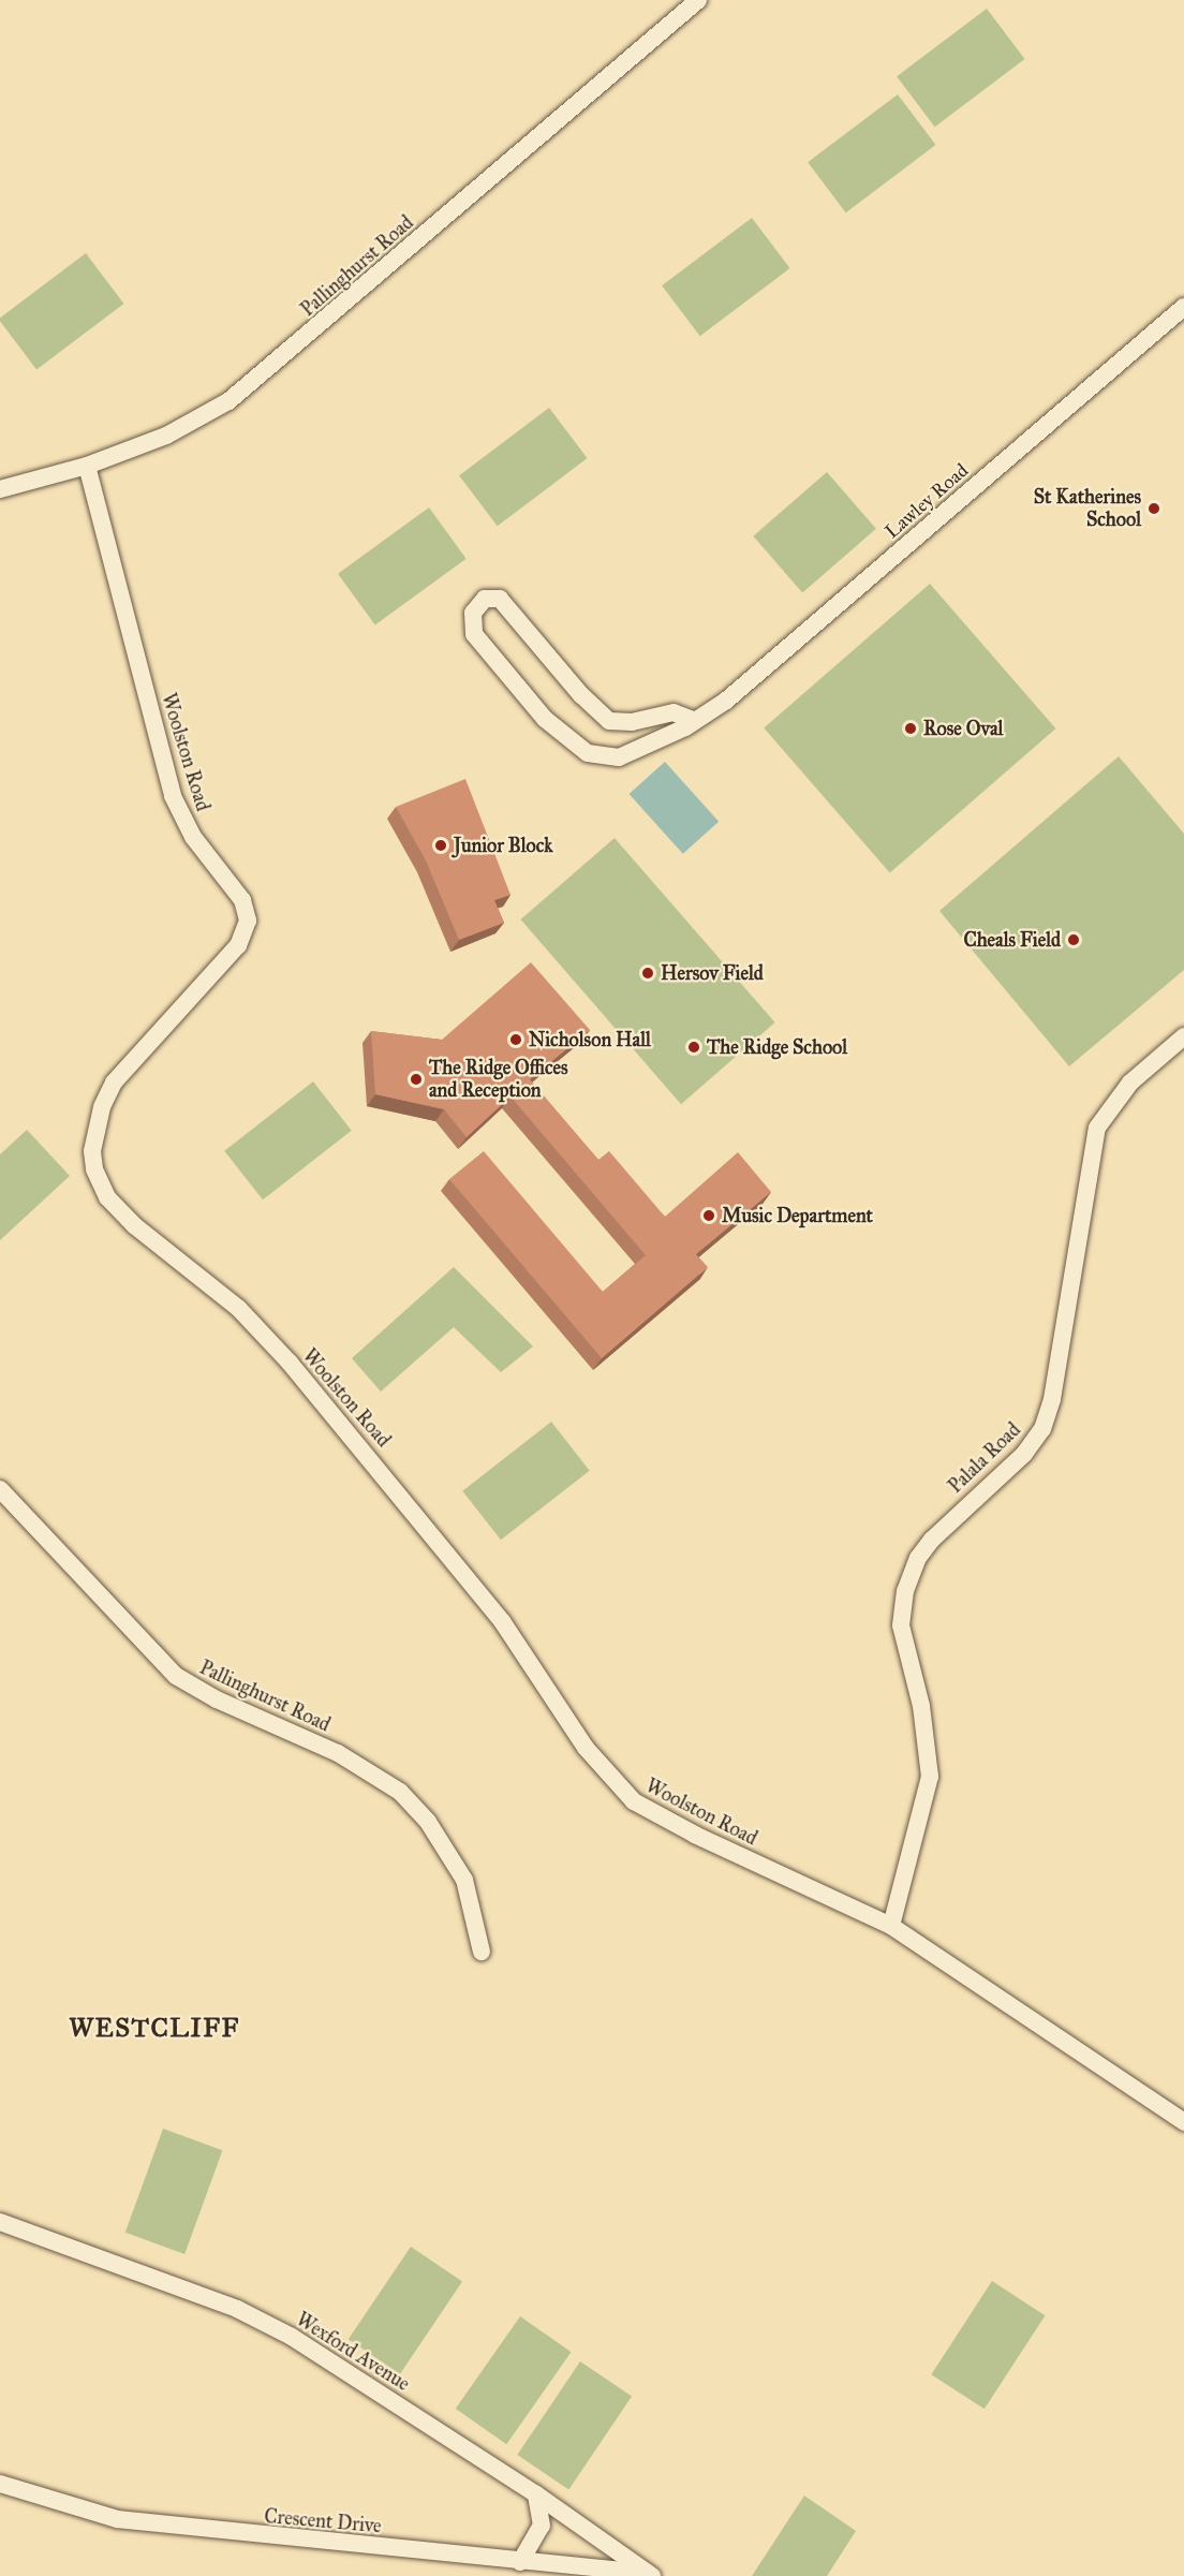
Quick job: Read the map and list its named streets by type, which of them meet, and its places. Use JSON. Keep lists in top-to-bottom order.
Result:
{
  "streets": {
    "street": [
      "Pallinghurst Road",
      "Lawley Road",
      "Woolston Road",
      "Palala Road",
      "Wexford Avenue",
      "Crescent Drive"
    ]
  },
  "crossings": [
    ["Pallinghurst Road", "Woolston Road"],
    ["Woolston Road", "Palala Road"],
    ["Wexford Avenue", "Crescent Drive"]
  ],
  "districts": ["WESTCLIFF"],
  "places": [
    "St Katherines School",
    "Rose Oval",
    "Junior Block",
    "Cheals Field",
    "Hersov Field",
    "Nicholson Hall",
    "The Ridge School",
    "The Ridge Offices and Reception",
    "Music Department"
  ]
}
